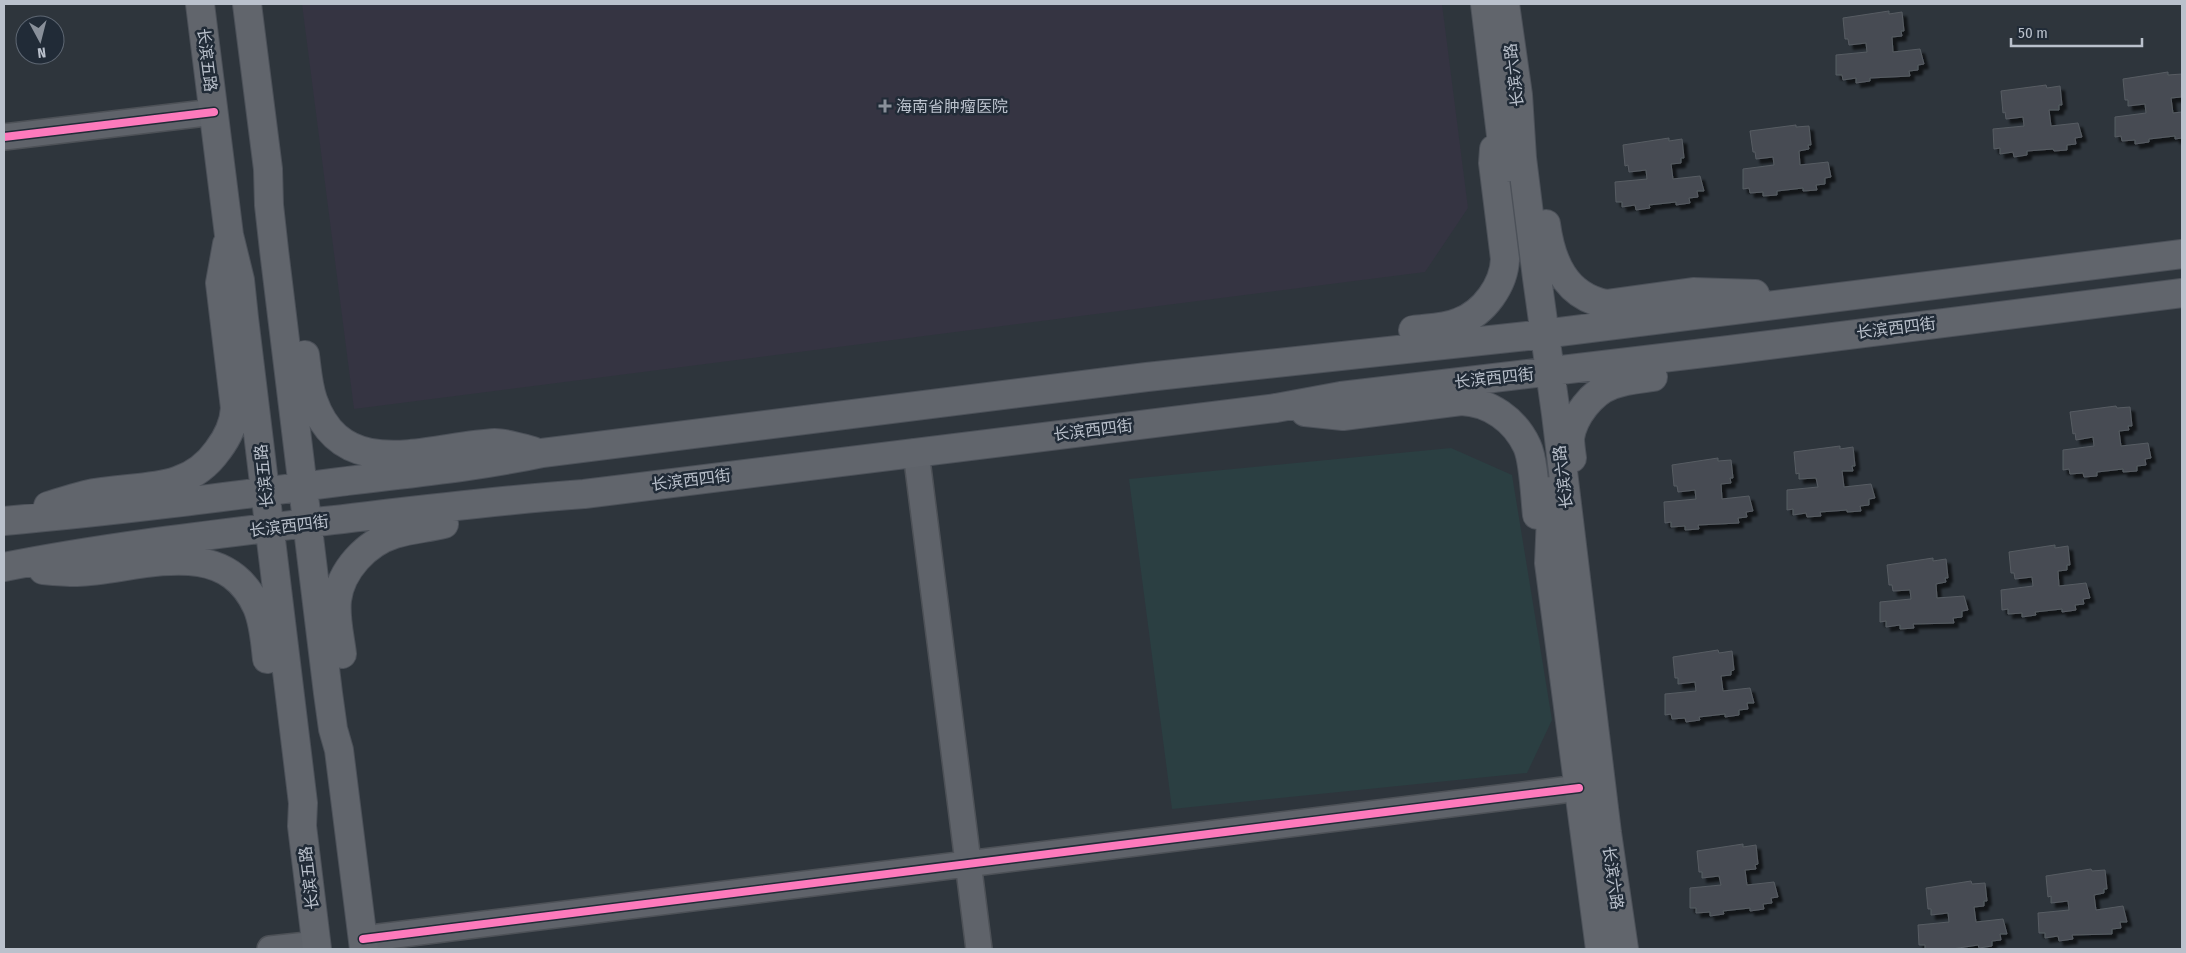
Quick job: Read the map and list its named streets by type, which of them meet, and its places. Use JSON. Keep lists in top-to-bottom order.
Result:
{
  "streets": {
    "main road": ["长滨五路", "长滨六路", "长滨西四街"]
  },
  "crossings": [
    ["长滨五路", "长滨西四街"],
    ["长滨六路", "长滨西四街"]
  ],
  "places": {
    "health": ["海南省肿瘤医院"]
  },
  "scale_bar": "50 m",
  "north": "bottom"
}
